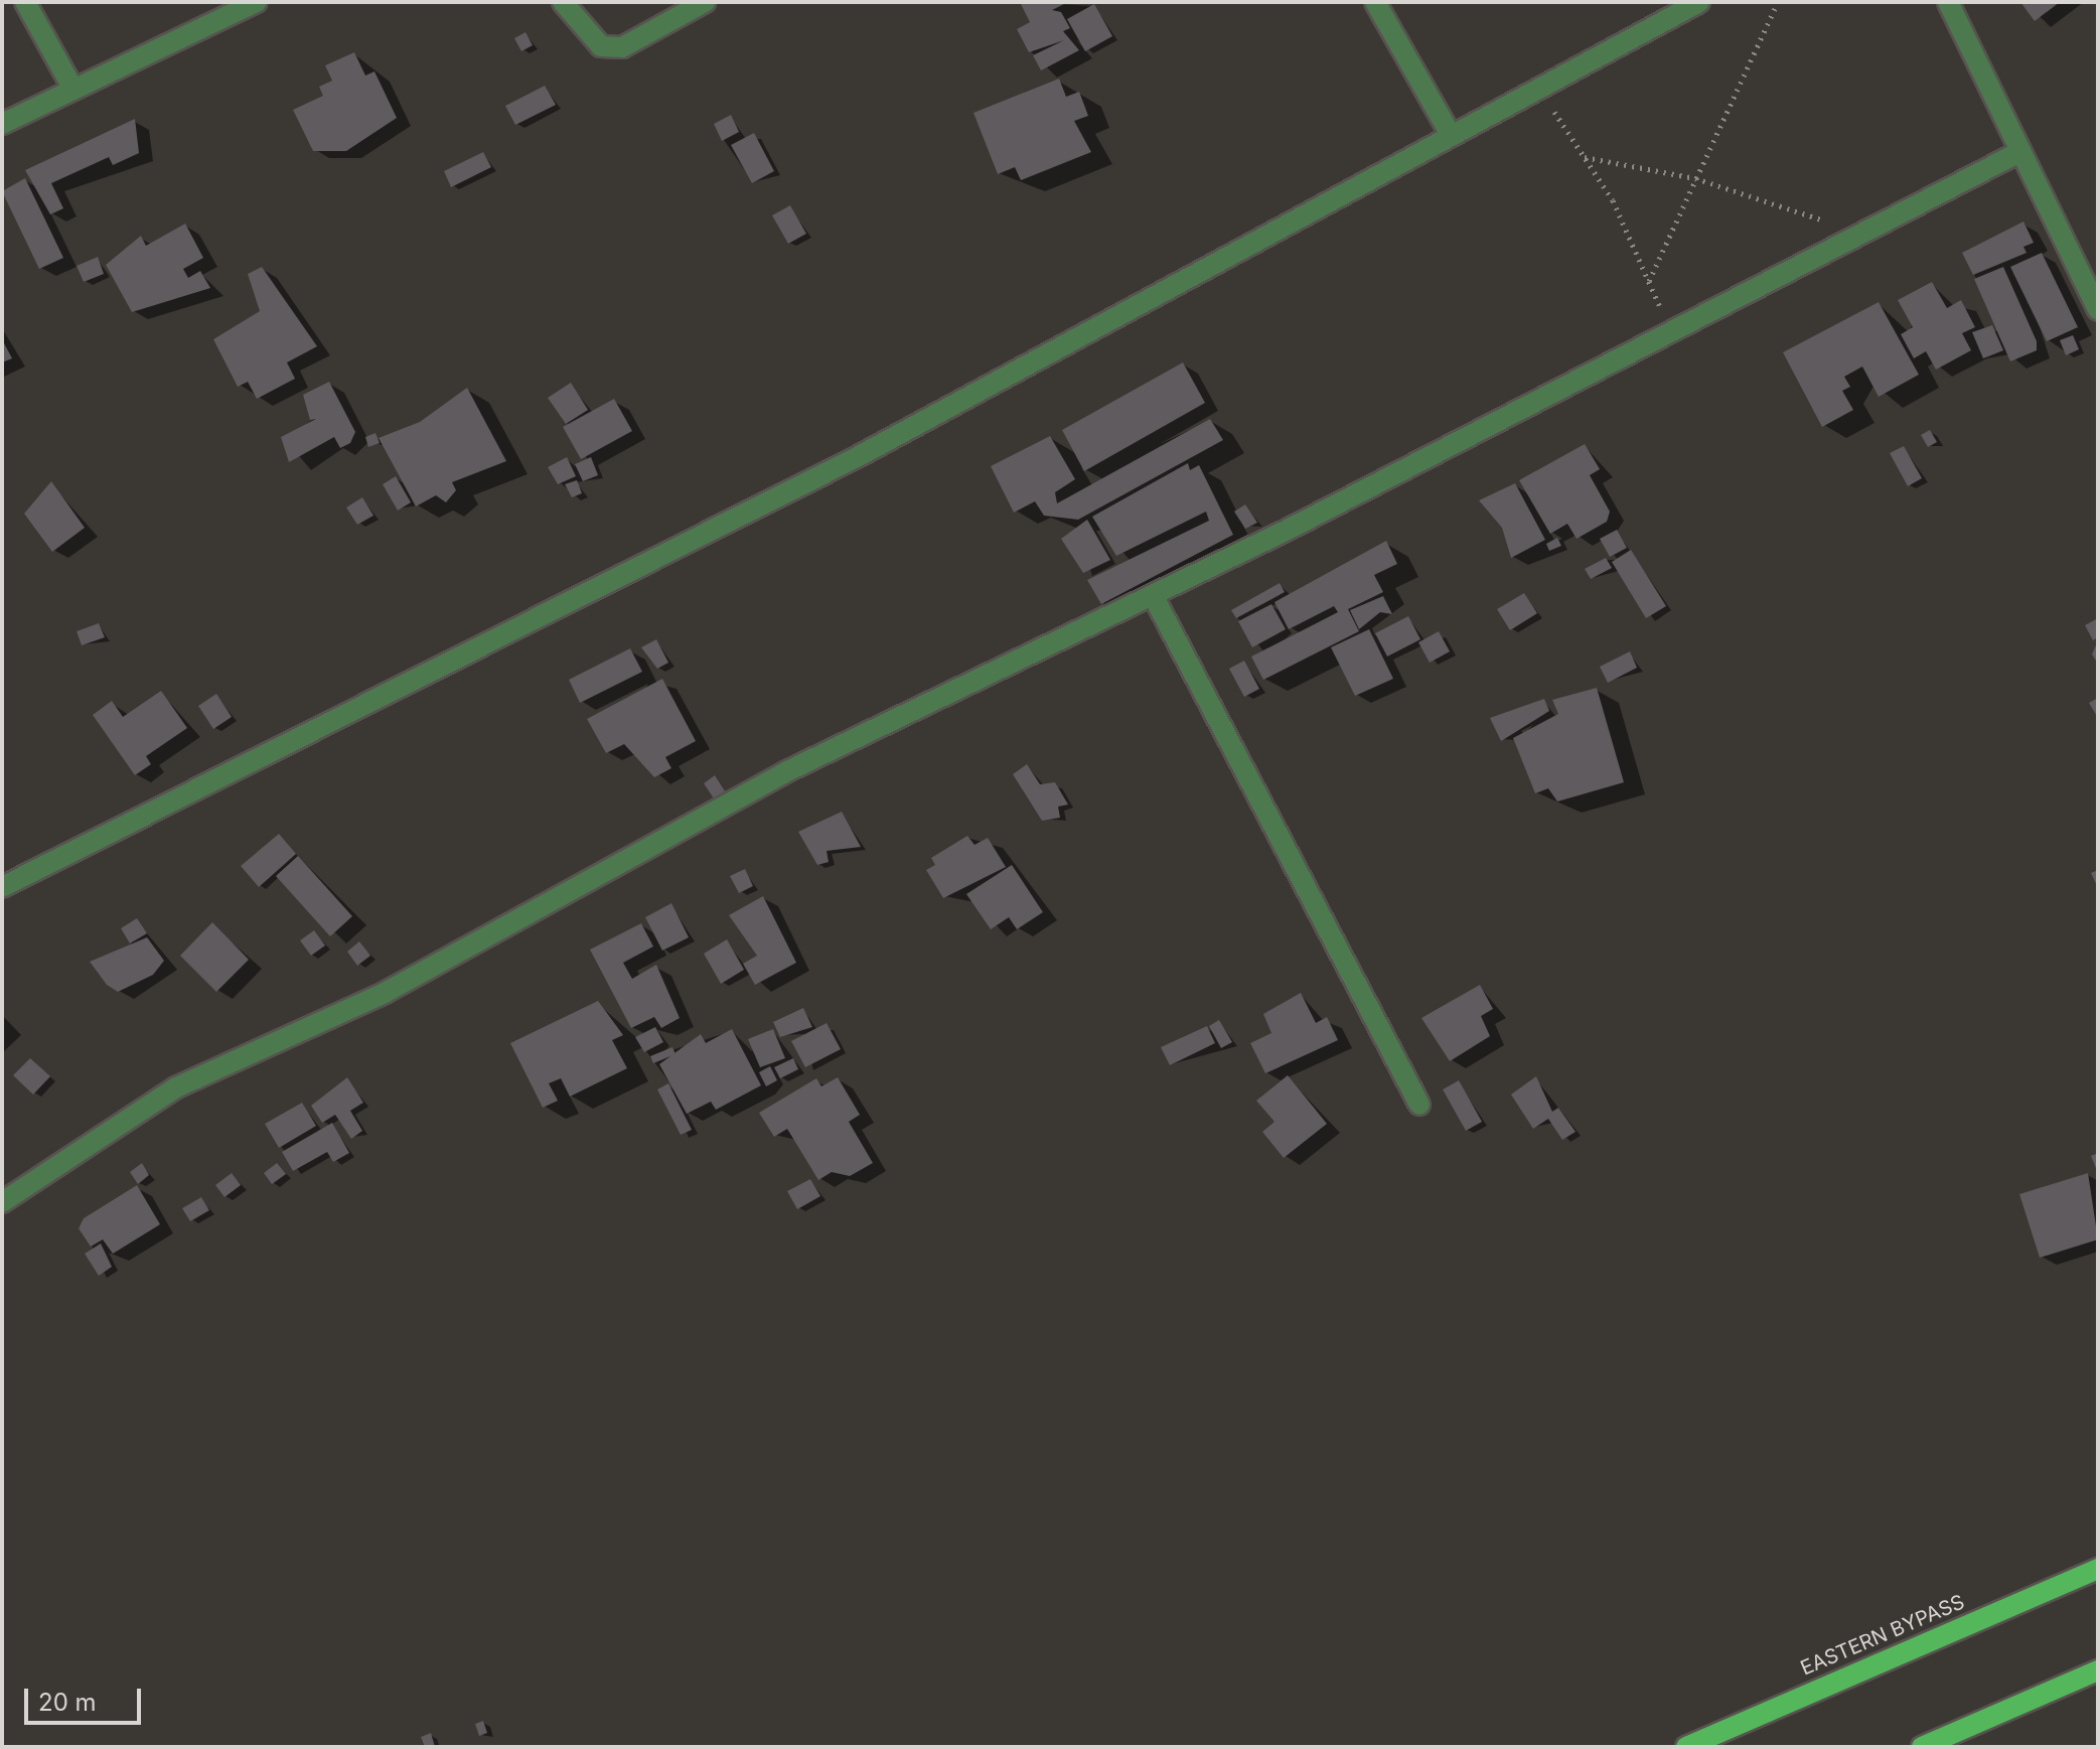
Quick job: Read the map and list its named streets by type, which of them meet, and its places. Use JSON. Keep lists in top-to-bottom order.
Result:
{
  "streets": {
    "main road": ["EASTERN BYPASS"]
  },
  "scale_bar": "20 m"
}
